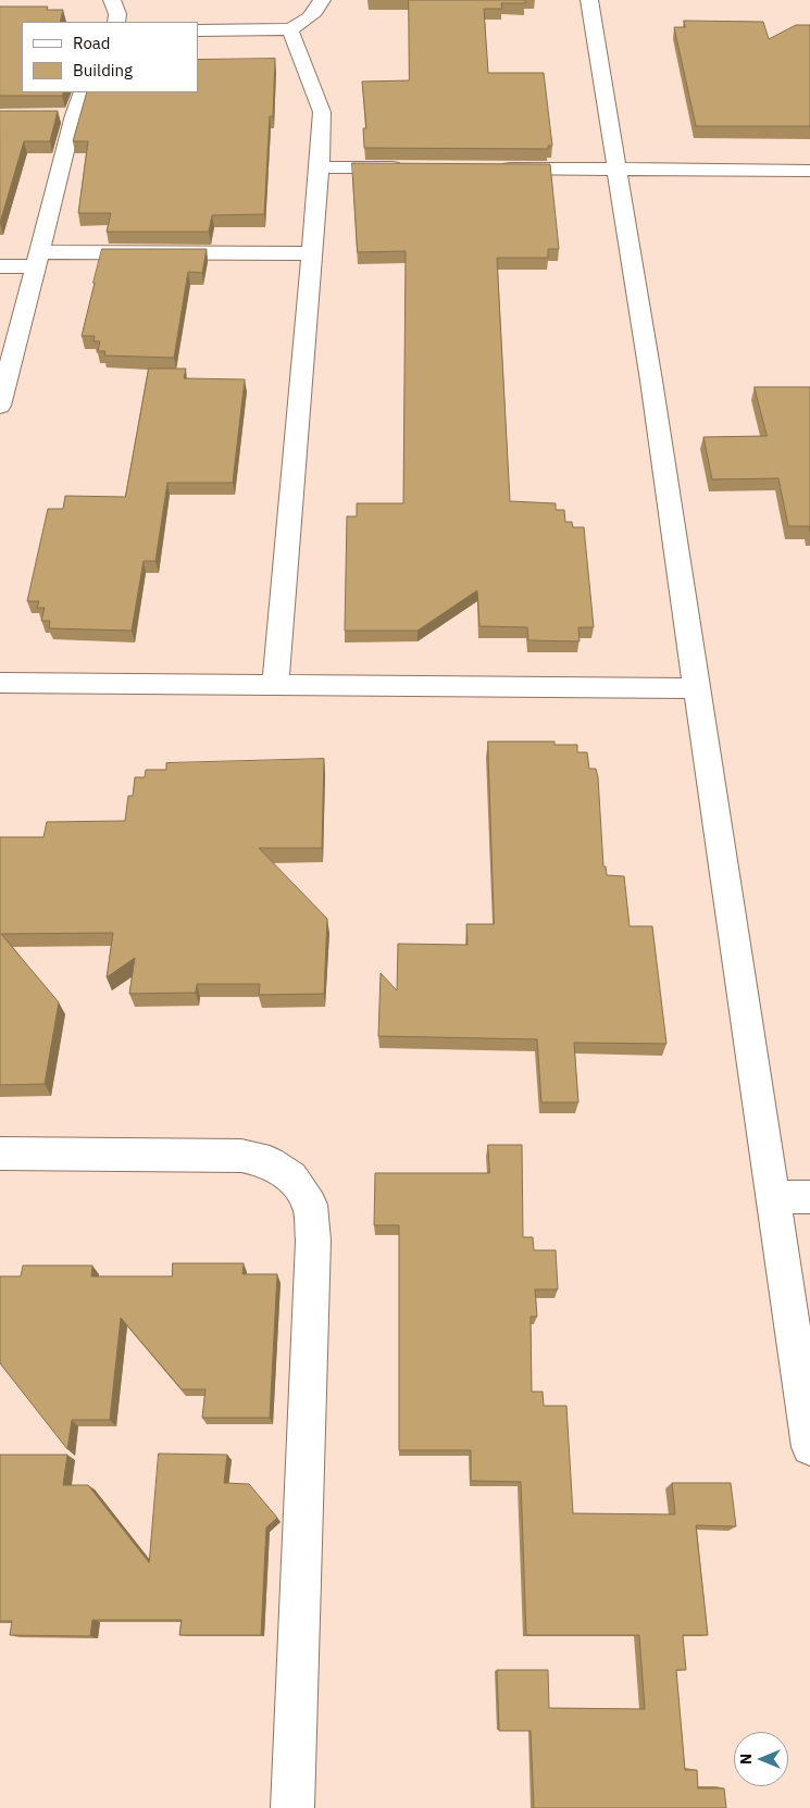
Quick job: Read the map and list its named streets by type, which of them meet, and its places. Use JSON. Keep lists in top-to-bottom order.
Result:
{
  "legend": ["Road", "Building"],
  "north": "left"
}
